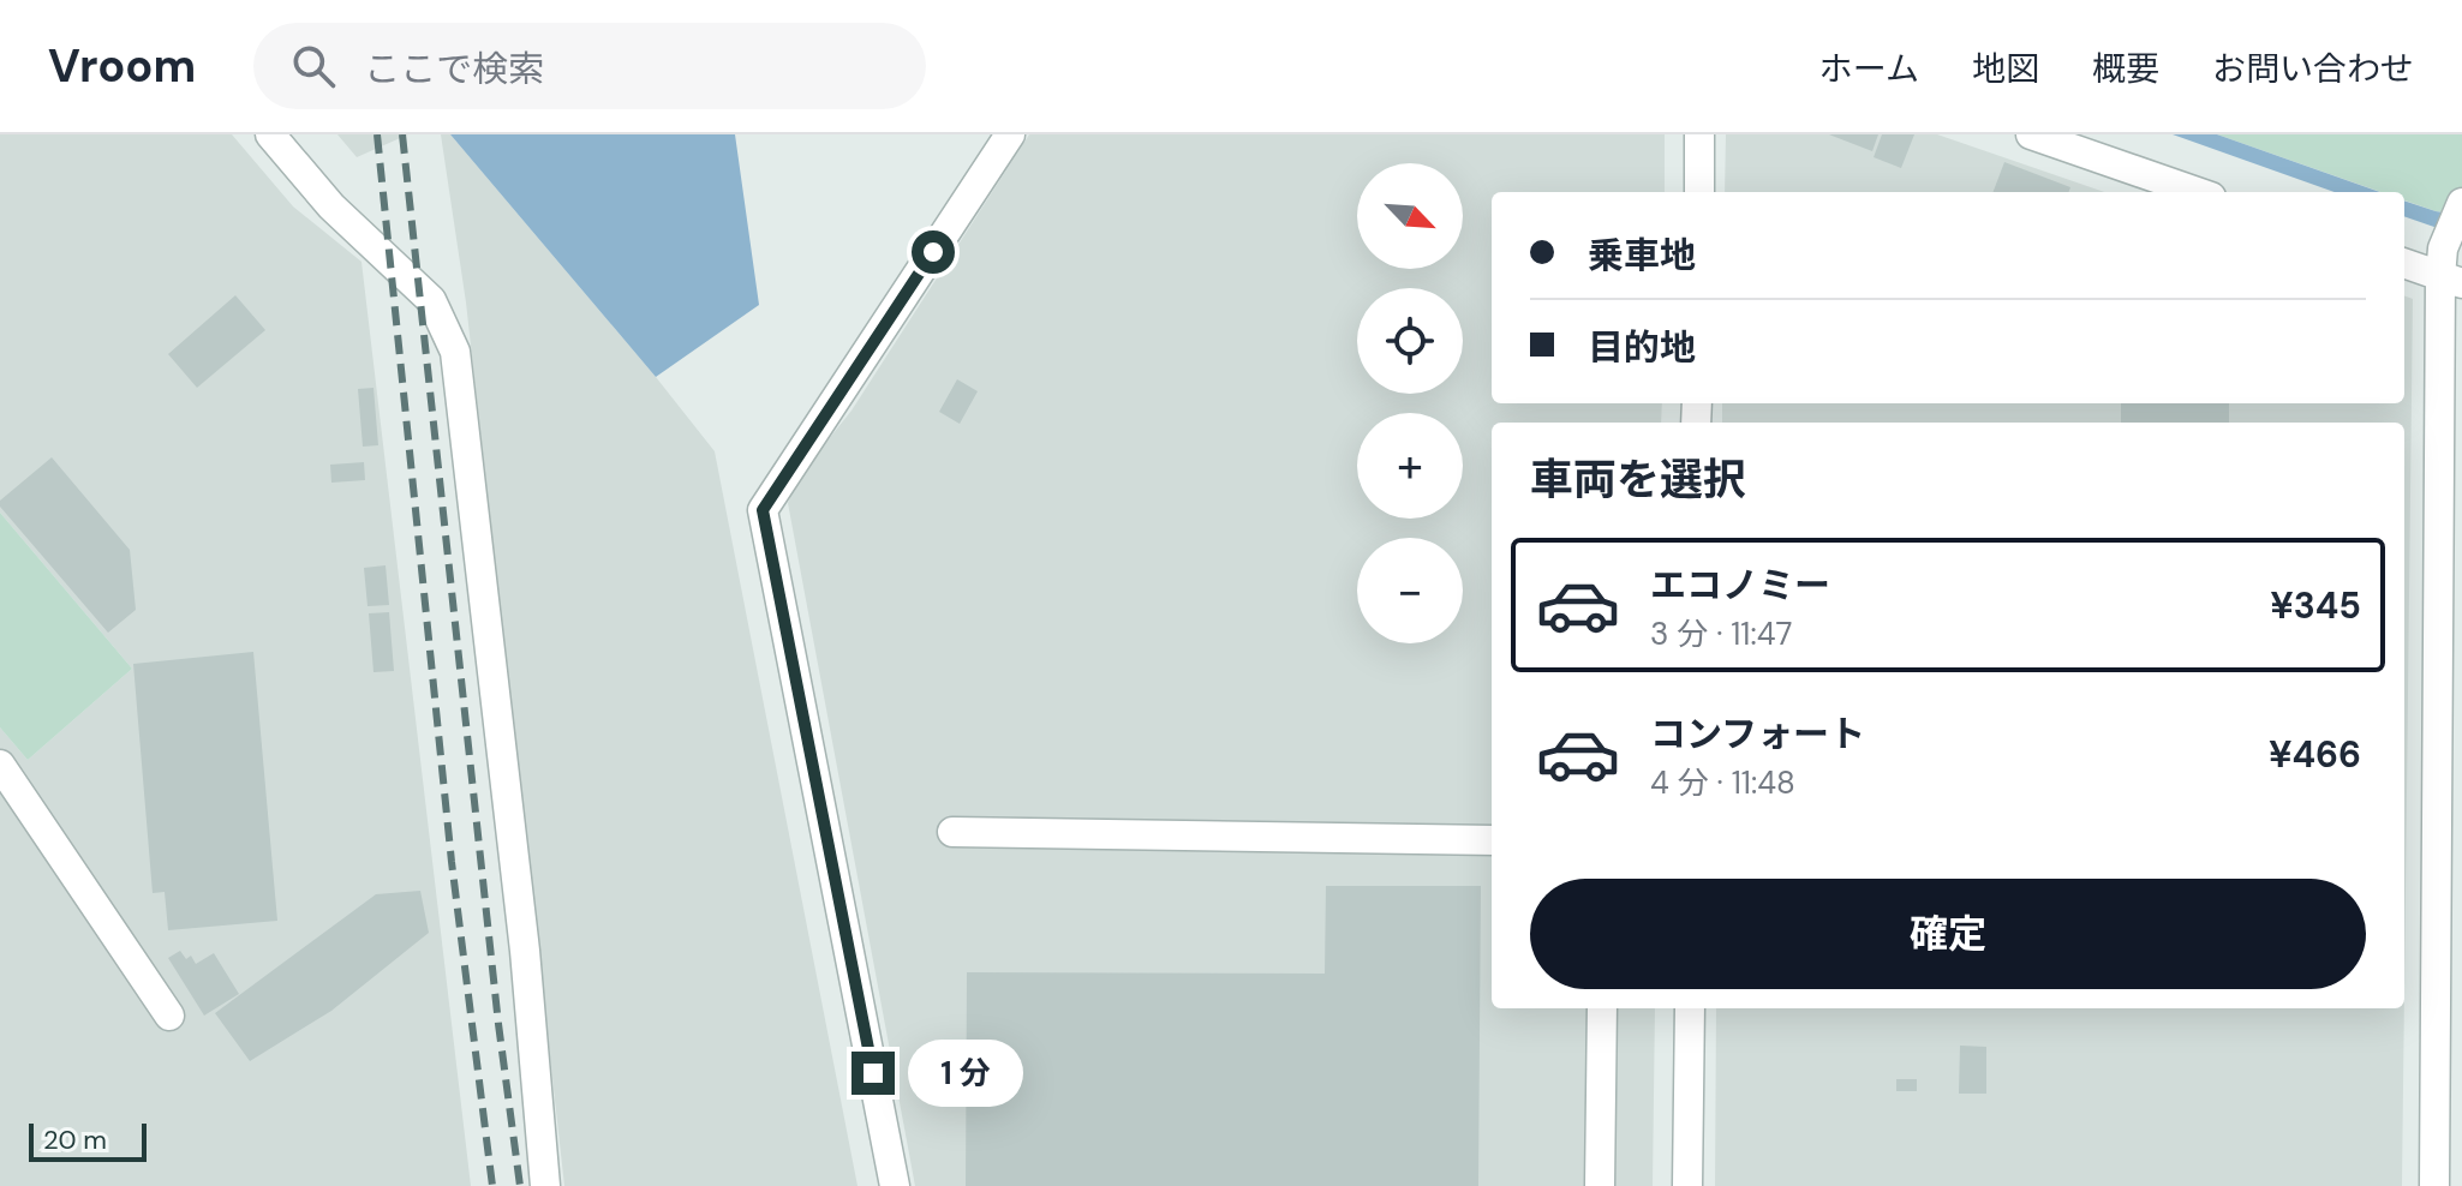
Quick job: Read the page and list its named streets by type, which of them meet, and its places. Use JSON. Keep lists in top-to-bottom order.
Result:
{
  "scale_bar": "20 m",
  "north": "bottom right",
  "page": {
    "header": "Vroom",
    "search": "ここで検索",
    "nav": [
      "ホーム",
      "地図",
      "概要",
      "お問い合わせ"
    ],
    "map_buttons": ["+", "−"],
    "banner": ["乗車地", "目的地"],
    "heading": "車両を選択",
    "list": [
      {
        "name": "エコノミー",
        "note": "3 分 · 11:47",
        "value": "¥345"
      },
      {
        "name": "コンフォート",
        "note": "4 分 · 11:48",
        "value": "¥466"
      }
    ],
    "buttons": "確定",
    "bubble": "1 分",
    "scale": "20 m"
  }
}
